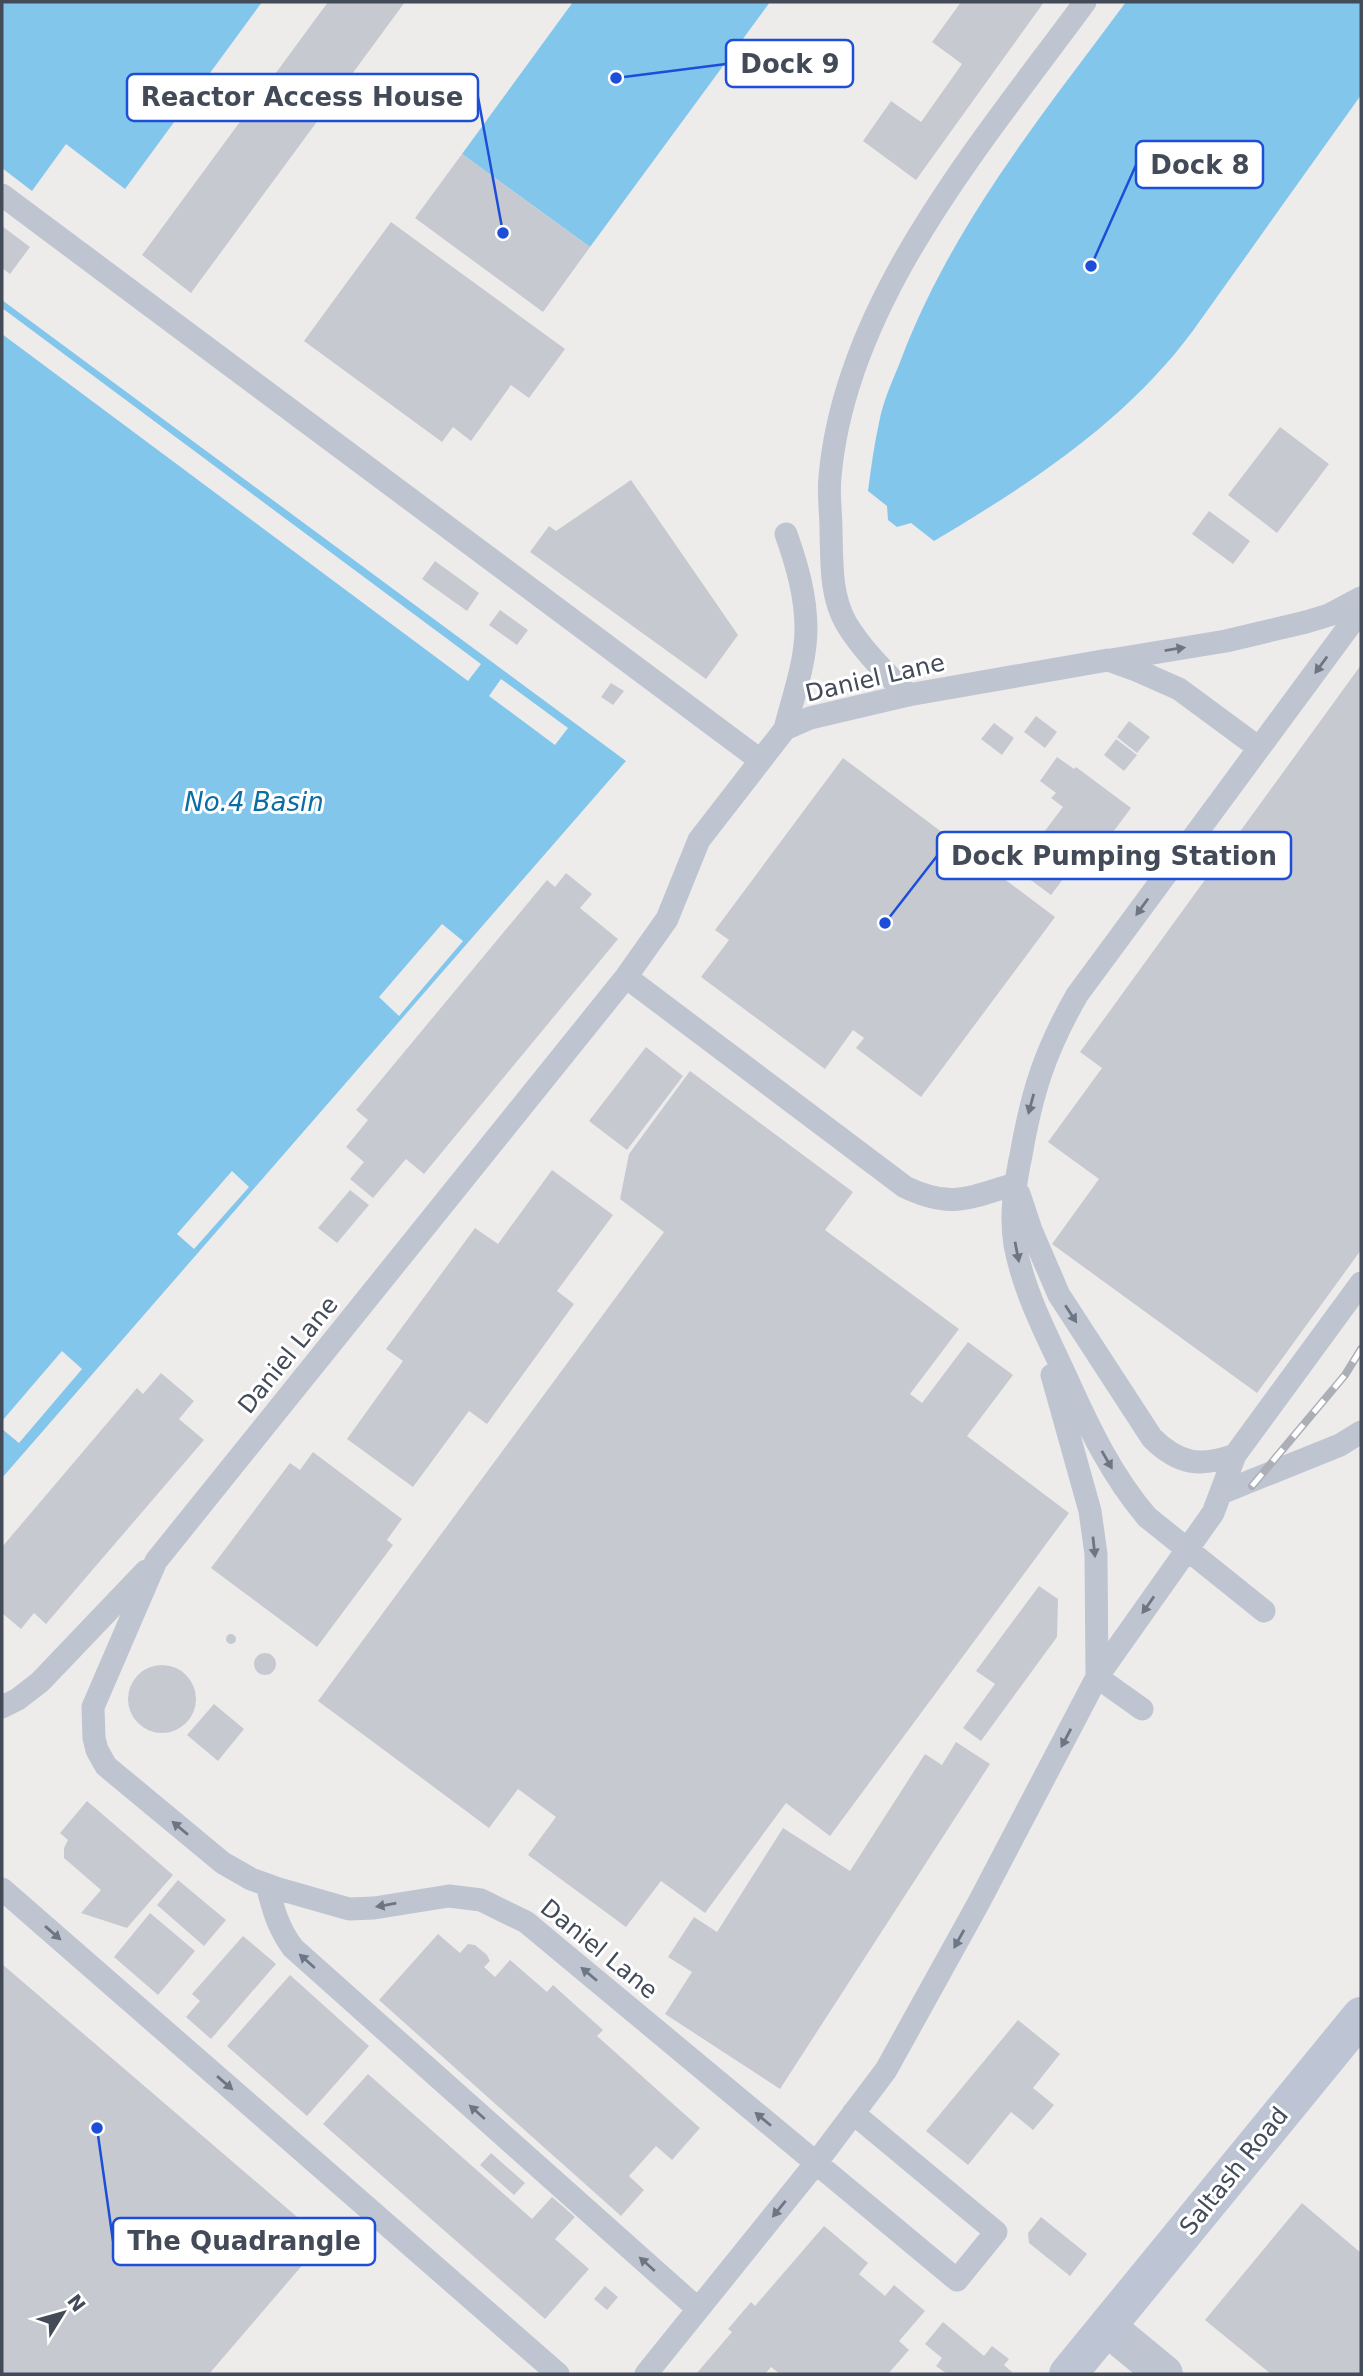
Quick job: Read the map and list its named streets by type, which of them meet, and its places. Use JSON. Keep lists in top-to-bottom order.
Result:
{
  "streets": {
    "main road": ["Saltash Road"],
    "lane": ["Daniel Lane"]
  },
  "water": ["No.4 Basin"],
  "places": [
    "Dock 9",
    "Reactor Access House",
    "Dock 8",
    "Dock Pumping Station",
    "The Quadrangle"
  ],
  "north": "top right"
}
